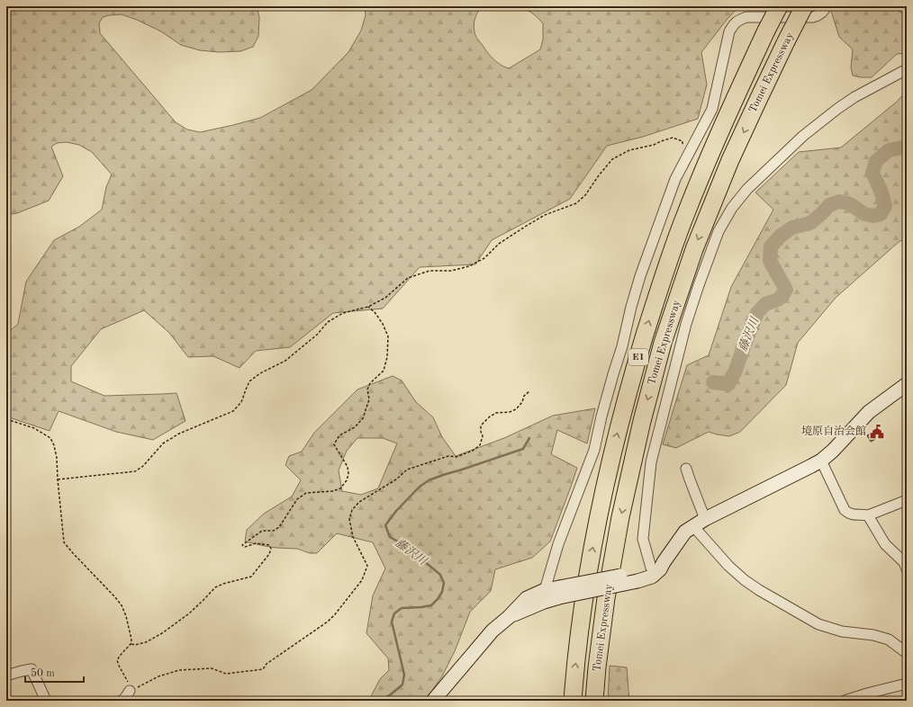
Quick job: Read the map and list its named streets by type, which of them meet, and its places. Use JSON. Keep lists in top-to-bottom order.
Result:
{
  "streets": {
    "highway": ["Tomei Expressway", "E1"]
  },
  "water": ["藤沢川"],
  "places": {
    "public building": ["境原自治会館"]
  },
  "scale_bar": "50 m"
}
